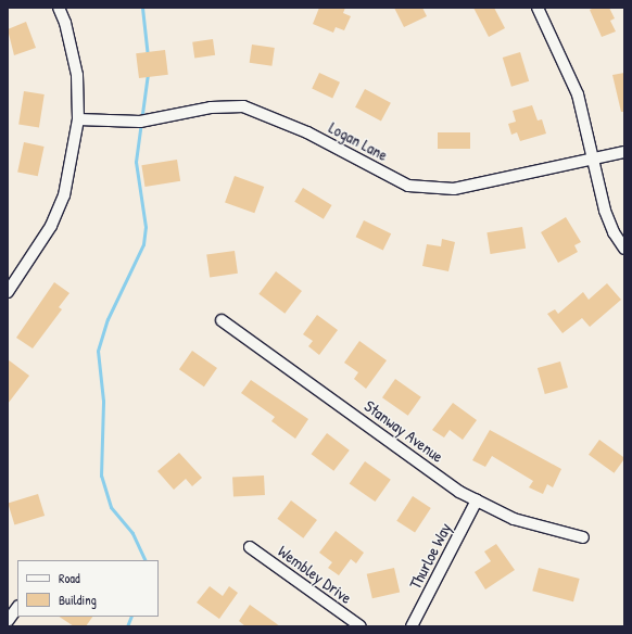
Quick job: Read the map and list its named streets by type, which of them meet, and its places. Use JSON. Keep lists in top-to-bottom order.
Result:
{
  "streets": {
    "street": [
      "Logan Lane",
      "Stanway Avenue",
      "Thurloe Way",
      "Wembley Drive"
    ]
  },
  "crossings": [
    ["Stanway Avenue", "Thurloe Way"]
  ],
  "legend": ["Road", "Building"]
}
